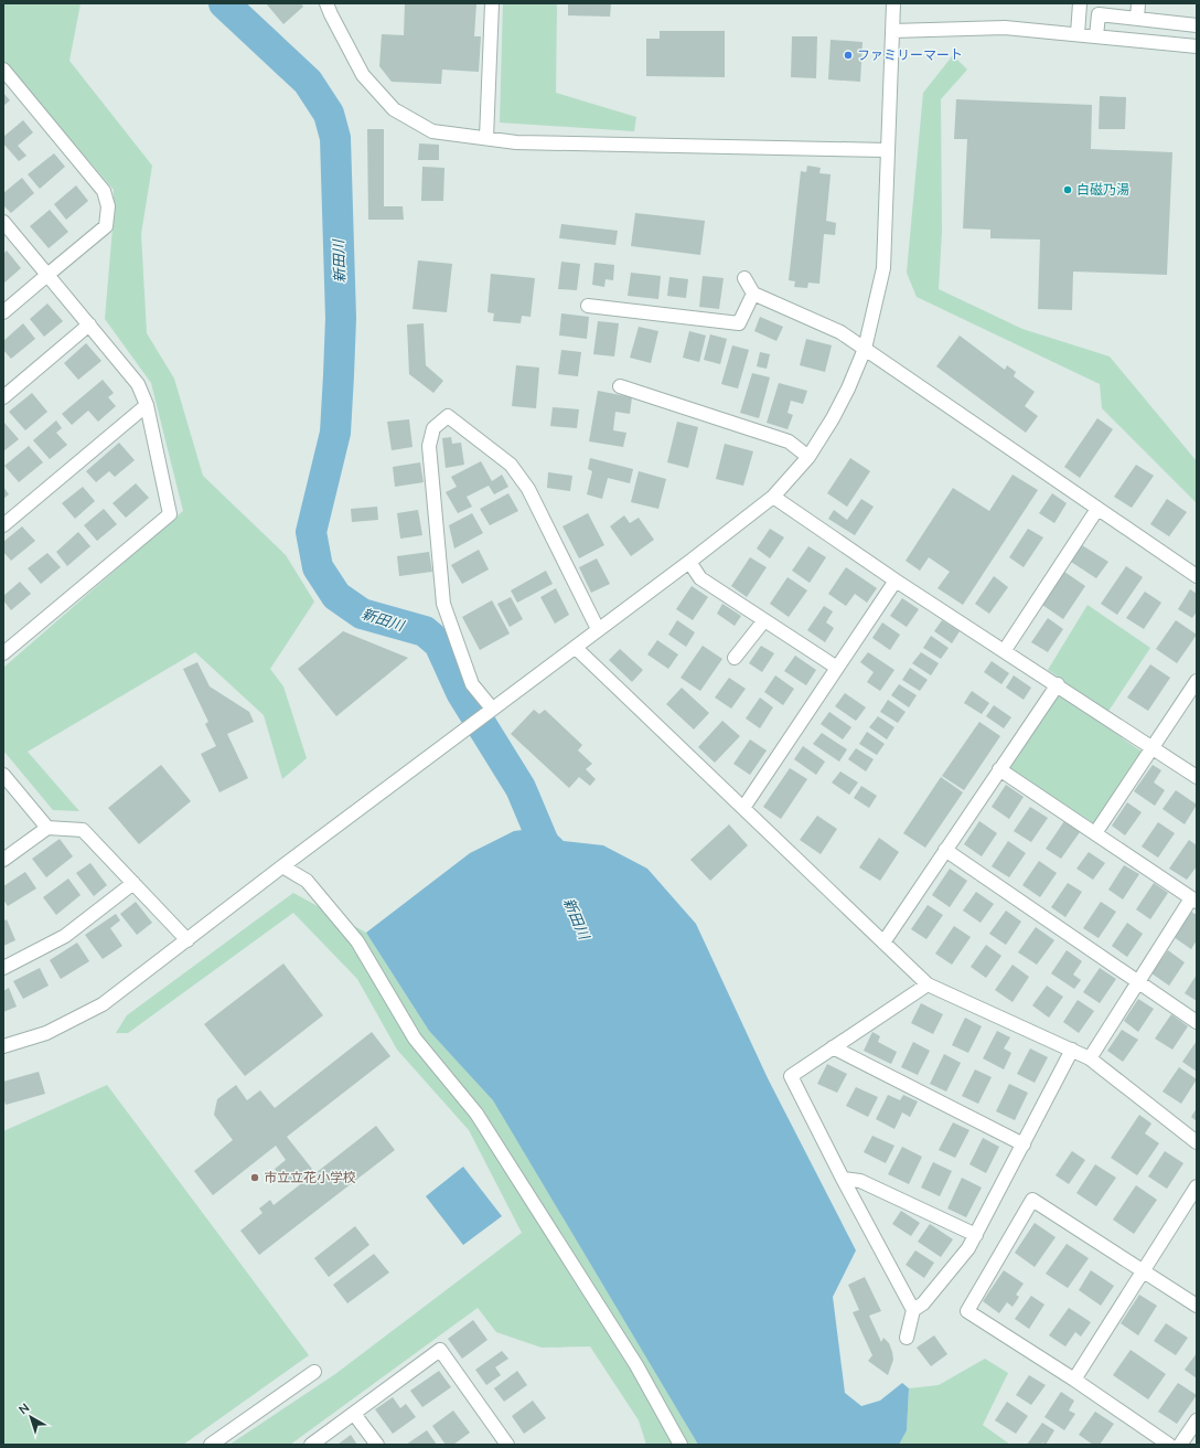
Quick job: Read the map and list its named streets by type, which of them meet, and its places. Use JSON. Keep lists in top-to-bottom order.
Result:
{
  "water": ["新田川"],
  "places": ["ファミリーマート", "白磁乃湯", "市立立花小学校"],
  "north": "top left"
}
